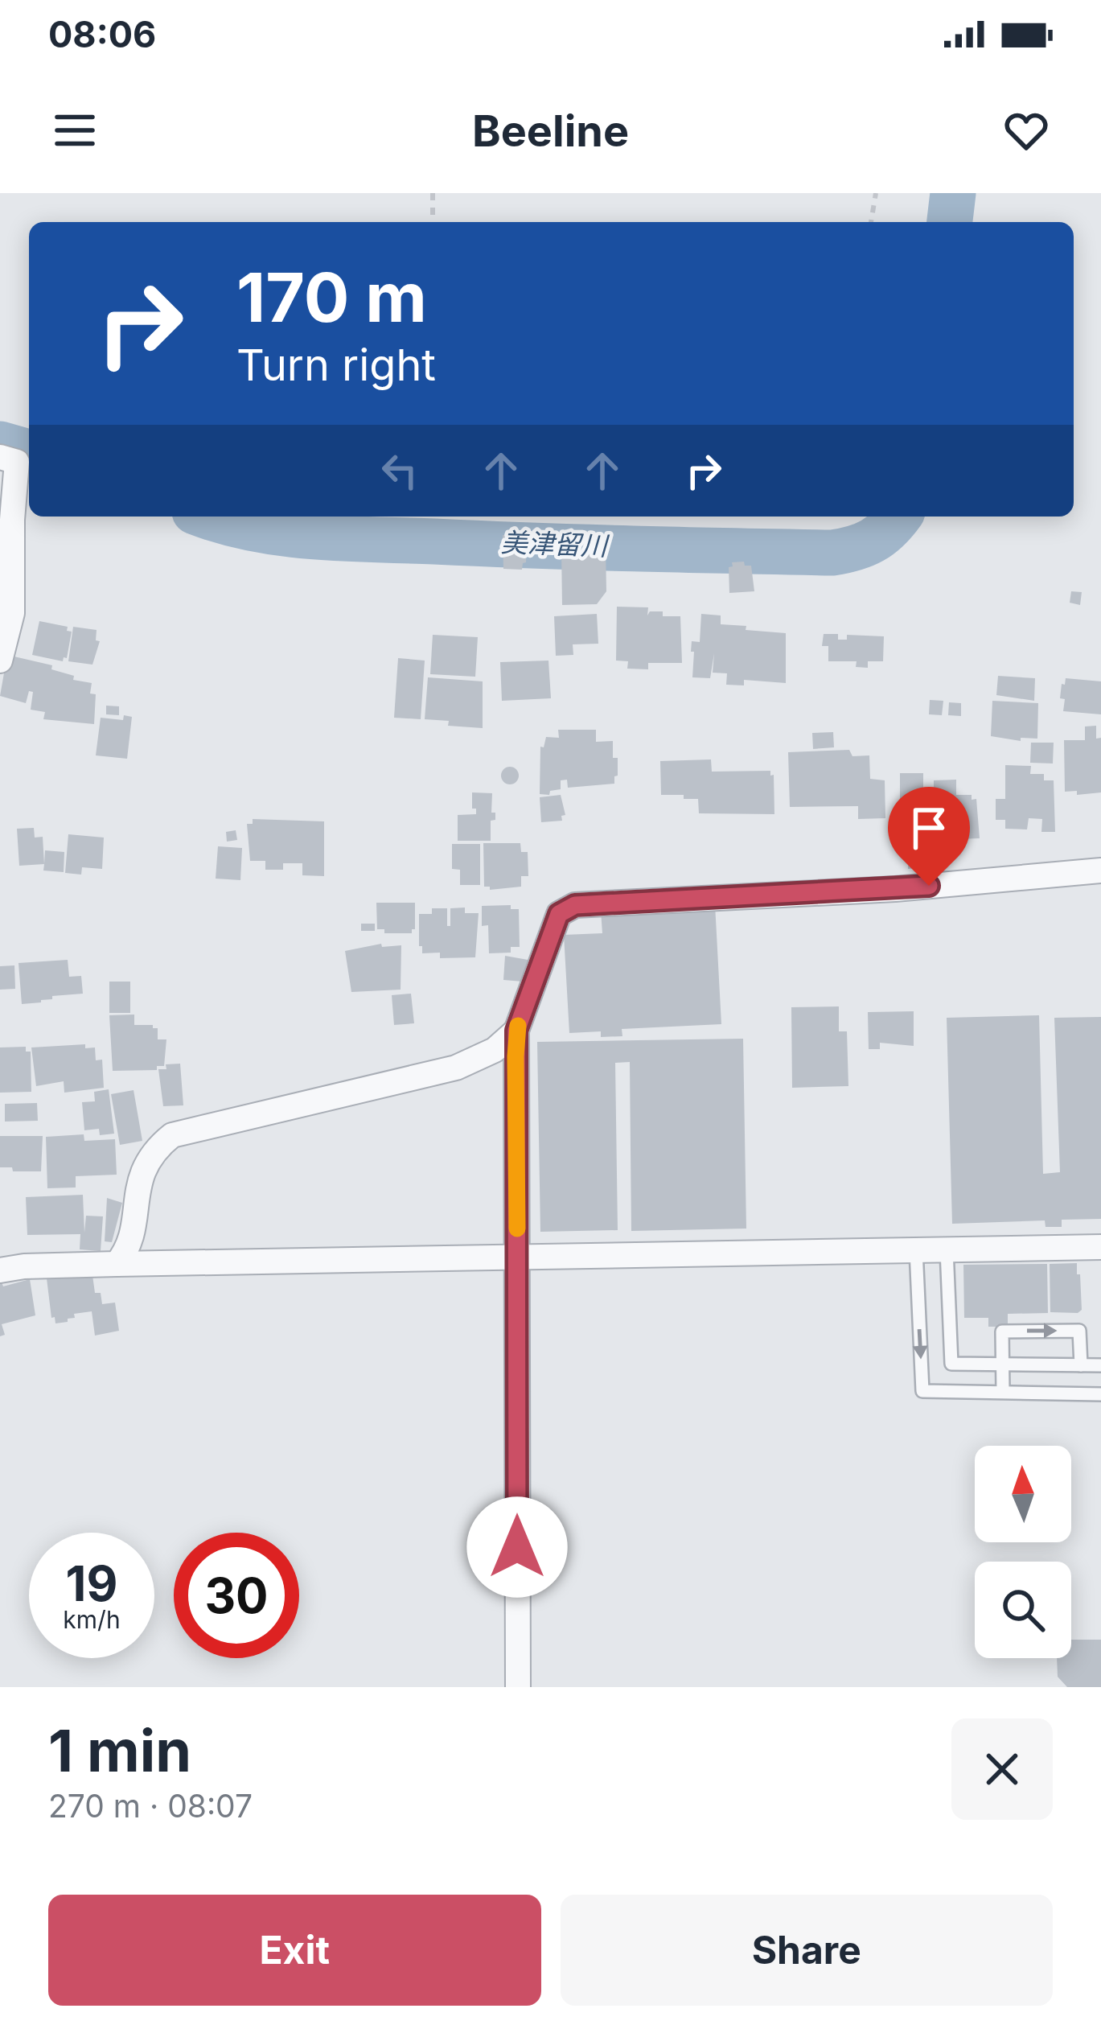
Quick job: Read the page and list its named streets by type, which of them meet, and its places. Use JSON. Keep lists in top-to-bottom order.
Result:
{
  "water": ["美津留川"],
  "north": "top",
  "page": {
    "status": "08:06",
    "header": "Beeline",
    "turn": ["170 m", "Turn right"],
    "speed": "19 km/h",
    "limit": "30",
    "heading": ["1 min", "270 m · 08:07"],
    "buttons": ["Exit", "Share"]
  }
}
